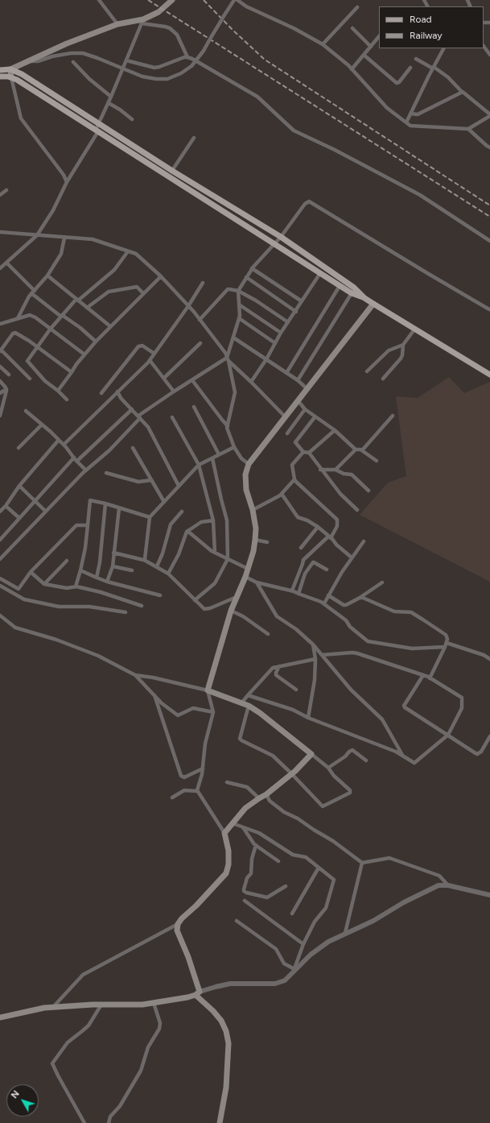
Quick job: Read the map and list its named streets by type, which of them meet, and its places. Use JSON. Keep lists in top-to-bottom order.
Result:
{
  "legend": ["Road", "Railway"],
  "north": "top left"
}
